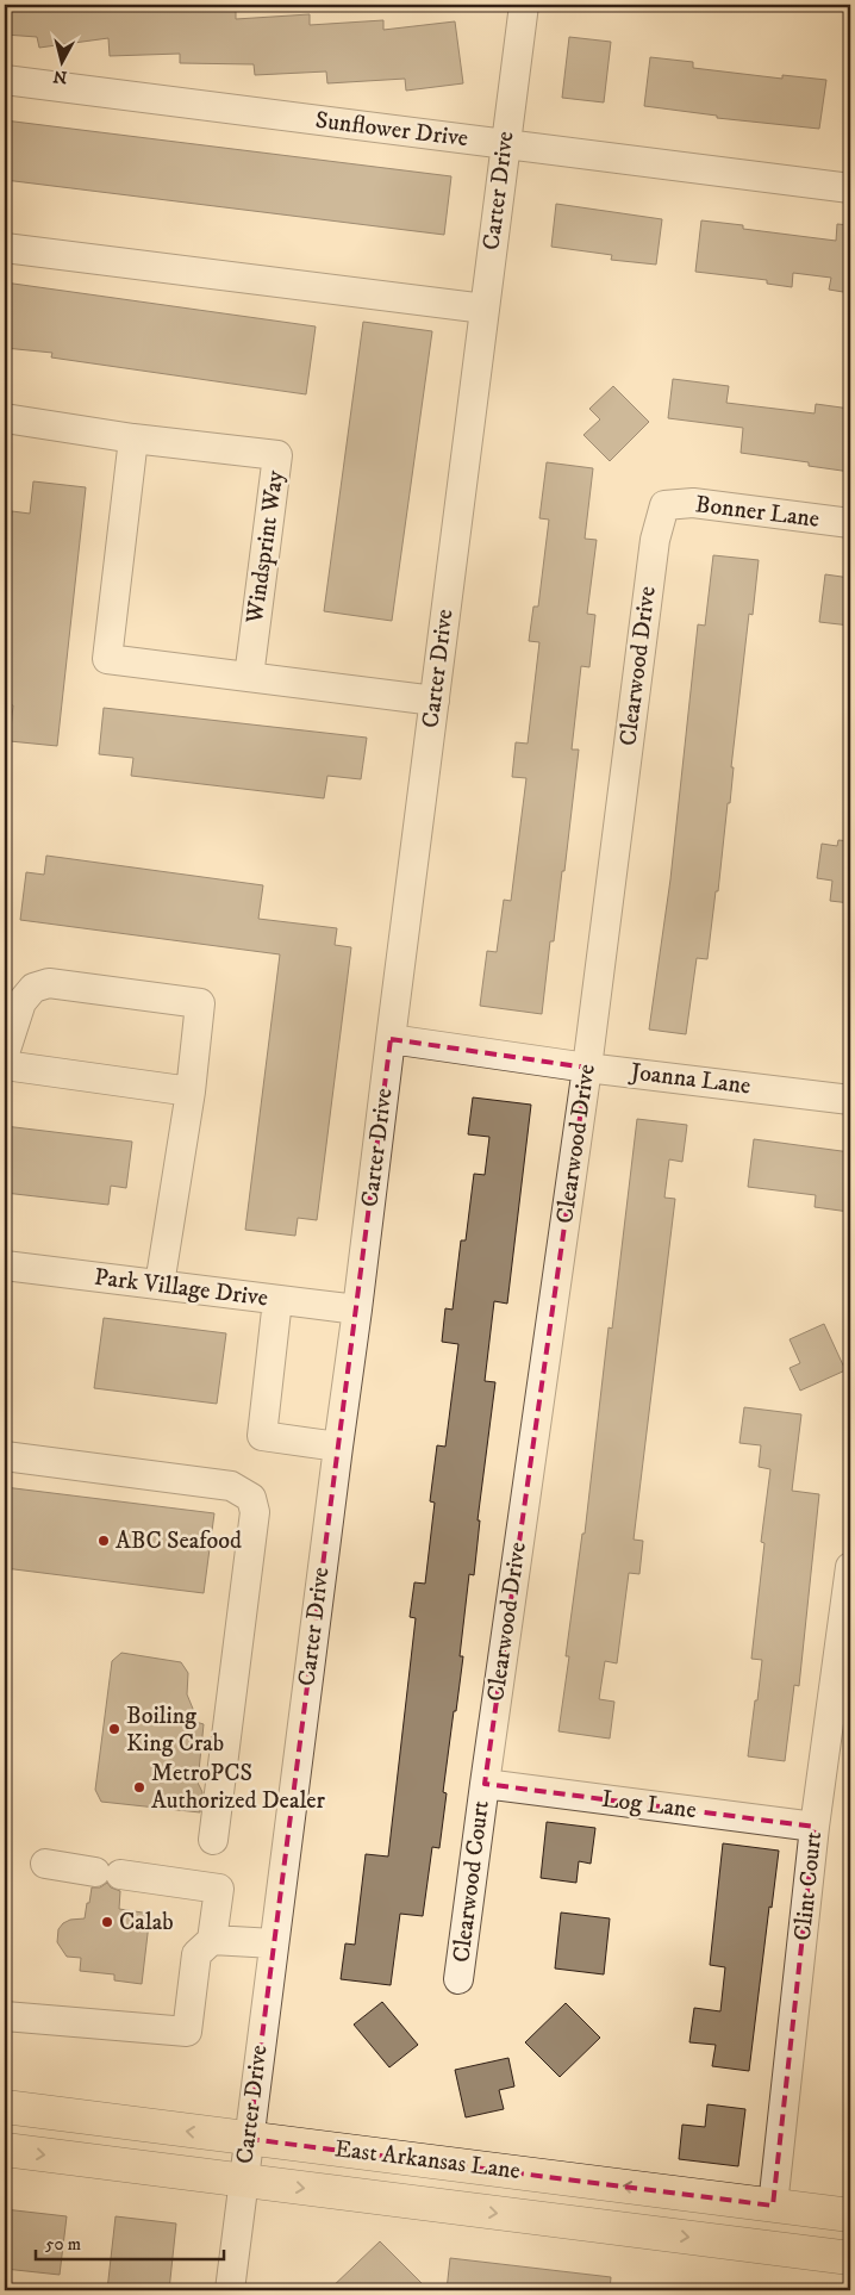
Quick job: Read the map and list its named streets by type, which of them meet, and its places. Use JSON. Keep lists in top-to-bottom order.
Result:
{
  "streets": {
    "main road": ["East Arkansas Lane"],
    "street": [
      "Sunflower Drive",
      "Carter Drive",
      "Bonner Lane",
      "Windsprint Way",
      "Clearwood Drive",
      "Joanna Lane",
      "Park Village Drive",
      "Log Lane",
      "Clearwood Court",
      "Clint Court"
    ]
  },
  "crossings": [
    ["Sunflower Drive", "Carter Drive"],
    ["Carter Drive", "Joanna Lane"],
    ["Carter Drive", "Park Village Drive"],
    ["Carter Drive", "East Arkansas Lane"],
    ["Bonner Lane", "Clearwood Drive"],
    ["Clearwood Drive", "Joanna Lane"],
    ["Clearwood Drive", "Log Lane"],
    ["Clearwood Drive", "Clearwood Court"],
    ["Log Lane", "Clearwood Court"],
    ["Log Lane", "Clint Court"],
    ["Clint Court", "East Arkansas Lane"]
  ],
  "places": [
    "ABC Seafood",
    "Boiling King Crab",
    "MetroPCS Authorized Dealer",
    "Calab"
  ],
  "scale_bar": "50 m",
  "north": "bottom"
}
